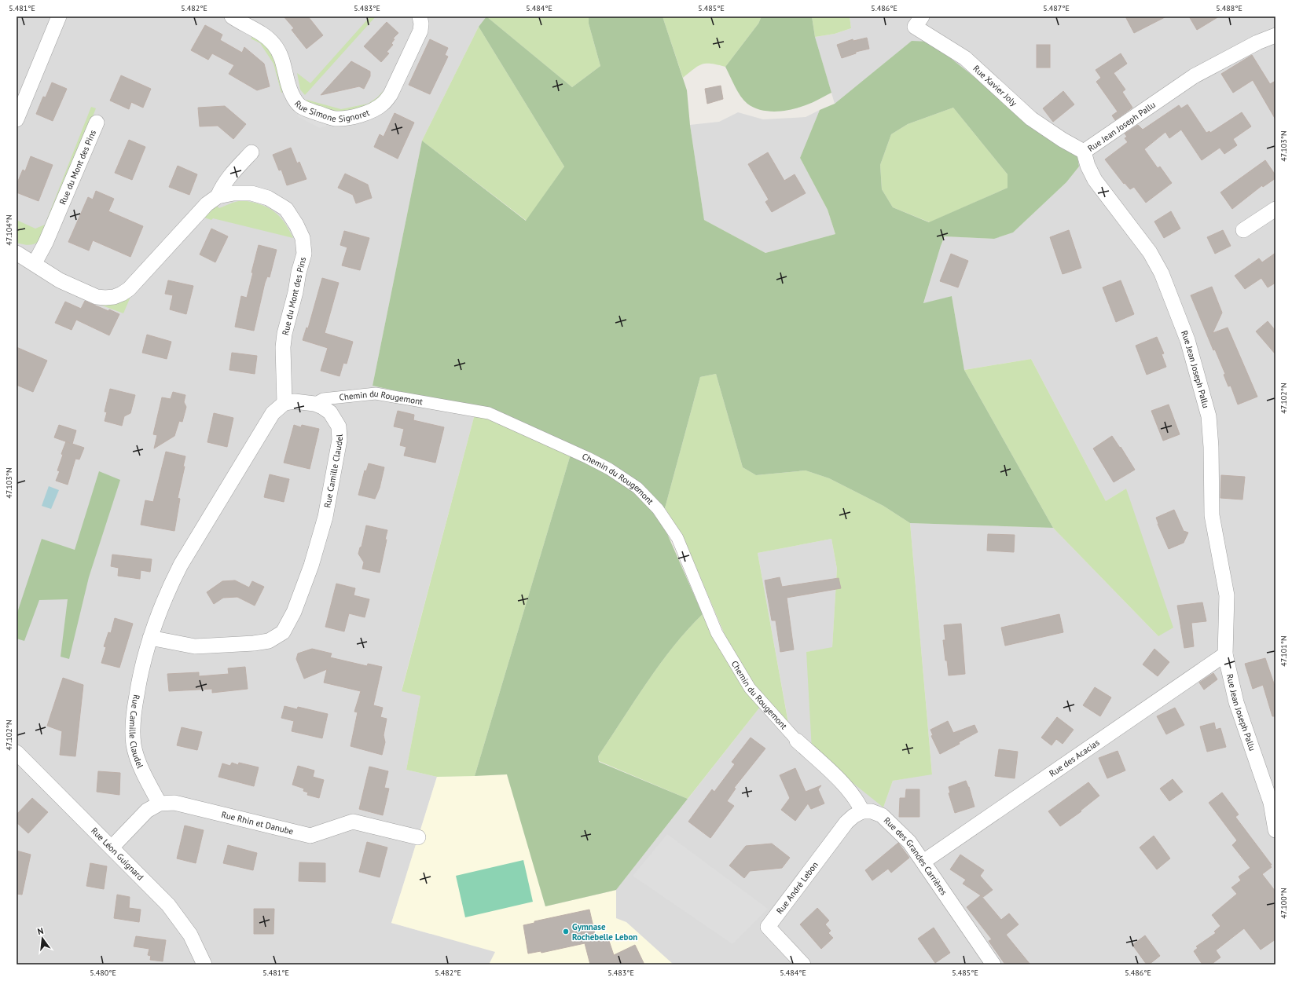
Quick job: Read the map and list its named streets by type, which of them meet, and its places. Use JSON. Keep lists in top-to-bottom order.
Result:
{
  "streets": {
    "street": [
      "Rue Xavier Joly",
      "Rue Simone Signoret",
      "Rue Jean Joseph Pallu",
      "Rue du Mont des Pins",
      "Chemin du Rougemont",
      "Rue Camille Claudel",
      "Rue des Acacias",
      "Rue Rhin et Danube",
      "Rue Léon Guignard",
      "Rue des Grandes Carrières",
      "Rue André Lebon"
    ]
  },
  "crossings": [
    ["Rue Xavier Joly", "Rue Jean Joseph Pallu"],
    ["Rue Jean Joseph Pallu", "Rue des Acacias"],
    ["Rue du Mont des Pins", "Rue Camille Claudel"],
    ["Chemin du Rougemont", "Rue Camille Claudel"],
    ["Rue Camille Claudel", "Rue Rhin et Danube"],
    ["Rue des Acacias", "Rue des Grandes Carrières"],
    ["Rue Rhin et Danube", "Rue Léon Guignard"],
    ["Rue des Grandes Carrières", "Rue André Lebon"]
  ],
  "places": ["Gymnase Rochebelle Lebon"],
  "north": "top",
  "coordinates": [
    "5.481°E",
    "5.482°E",
    "5.483°E",
    "5.484°E",
    "5.485°E",
    "5.486°E",
    "5.487°E",
    "5.488°E",
    "47.103°N",
    "47.104°N",
    "47.102°N",
    "47.101°N",
    "47.100°N",
    "5.480°E"
  ]
}
